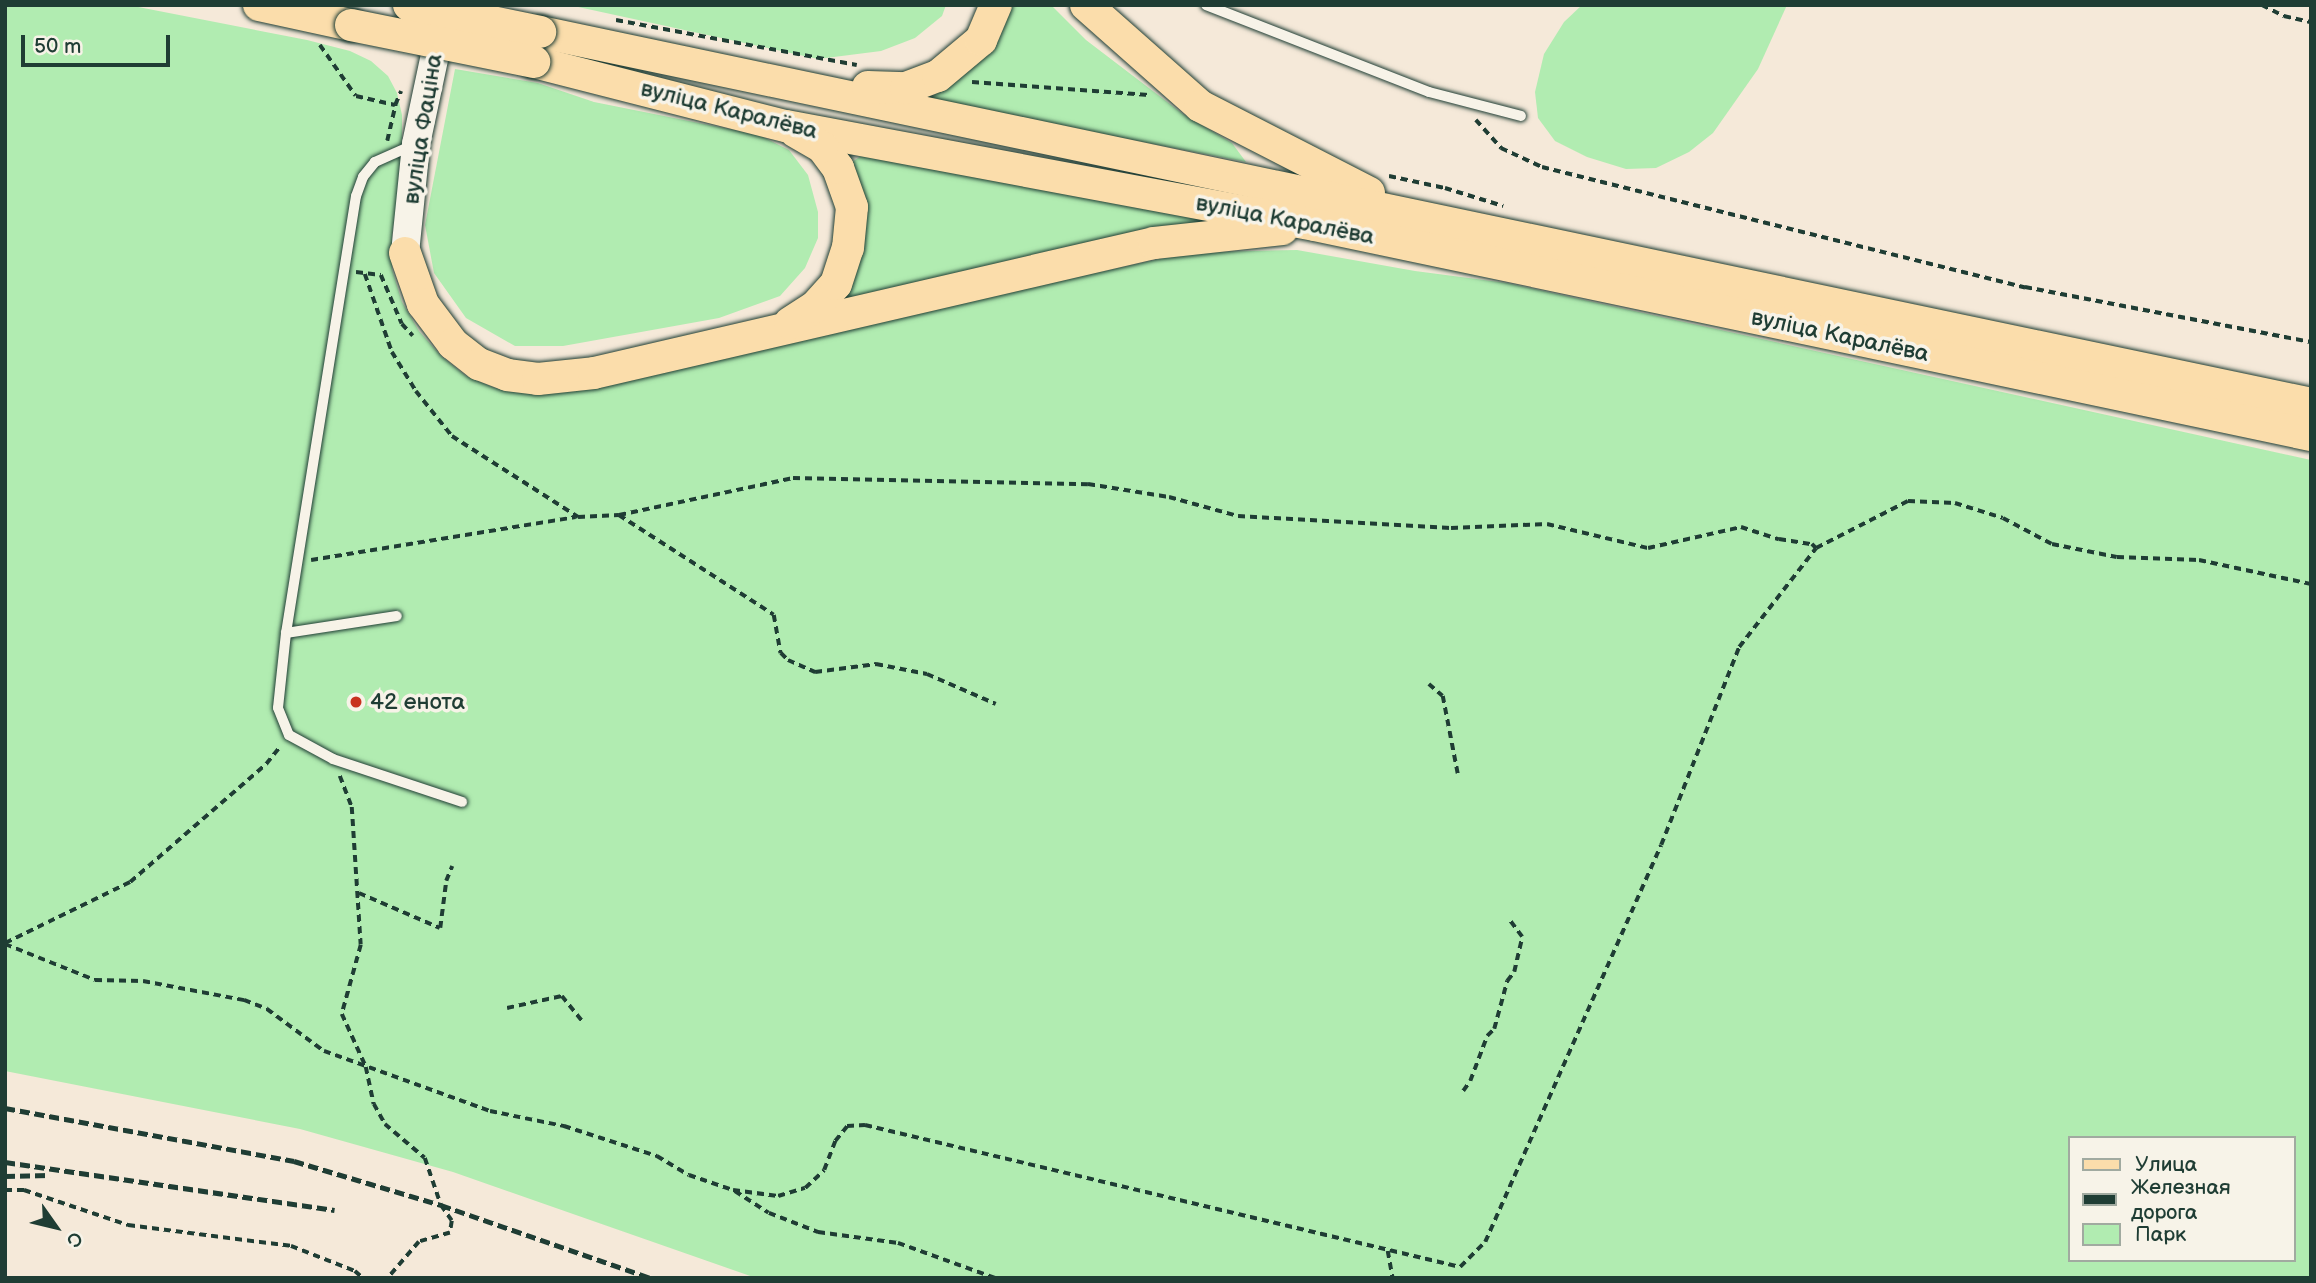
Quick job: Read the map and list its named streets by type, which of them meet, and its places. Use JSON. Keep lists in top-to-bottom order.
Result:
{
  "streets": {
    "main road": ["вуліца Каралёва", "вуліца Фаціна"]
  },
  "places": ["42 енота"],
  "legend": ["Улица", "Железная дорога", "Парк"],
  "scale_bar": "50 m",
  "north": "bottom right"
}
